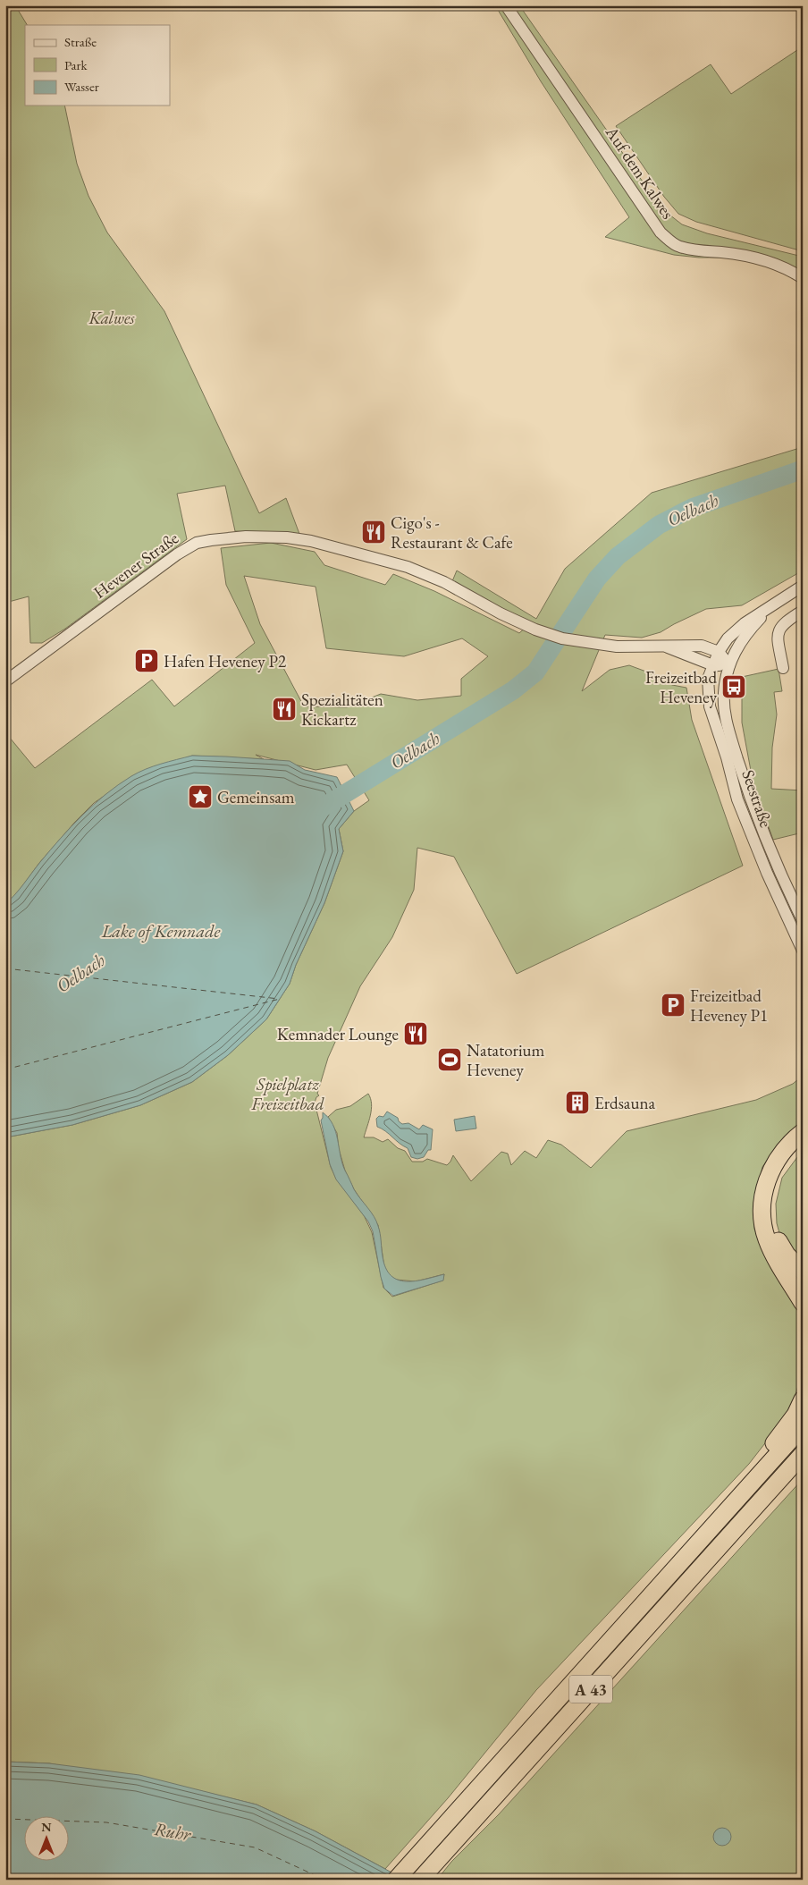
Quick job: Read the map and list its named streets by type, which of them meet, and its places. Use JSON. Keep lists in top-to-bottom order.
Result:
{
  "streets": {
    "highway": ["A 43"],
    "street": ["Auf dem Kalwes", "Hevener Straße", "Seestraße"]
  },
  "crossings": [
    ["Hevener Straße", "Seestraße"]
  ],
  "water": ["Oelbach", "Lake of Kemnade", "Ruhr"],
  "parks": ["Kalwes", "Spielplatz Freizeitbad"],
  "places": {
    "restaurant": ["Cigo's - Restaurant & Cafe", "Spezialitäten Kickartz", "Kemnader Lounge"],
    "parking": ["Hafen Heveney P2", "Freizeitbad Heveney P1"],
    "bus stop": ["Freizeitbad Heveney"],
    "place": ["Gemeinsam"],
    "sports": ["Natatorium Heveney"],
    "building": ["Erdsauna"]
  },
  "legend": ["Straße", "Park", "Wasser"],
  "north": "top"
}
